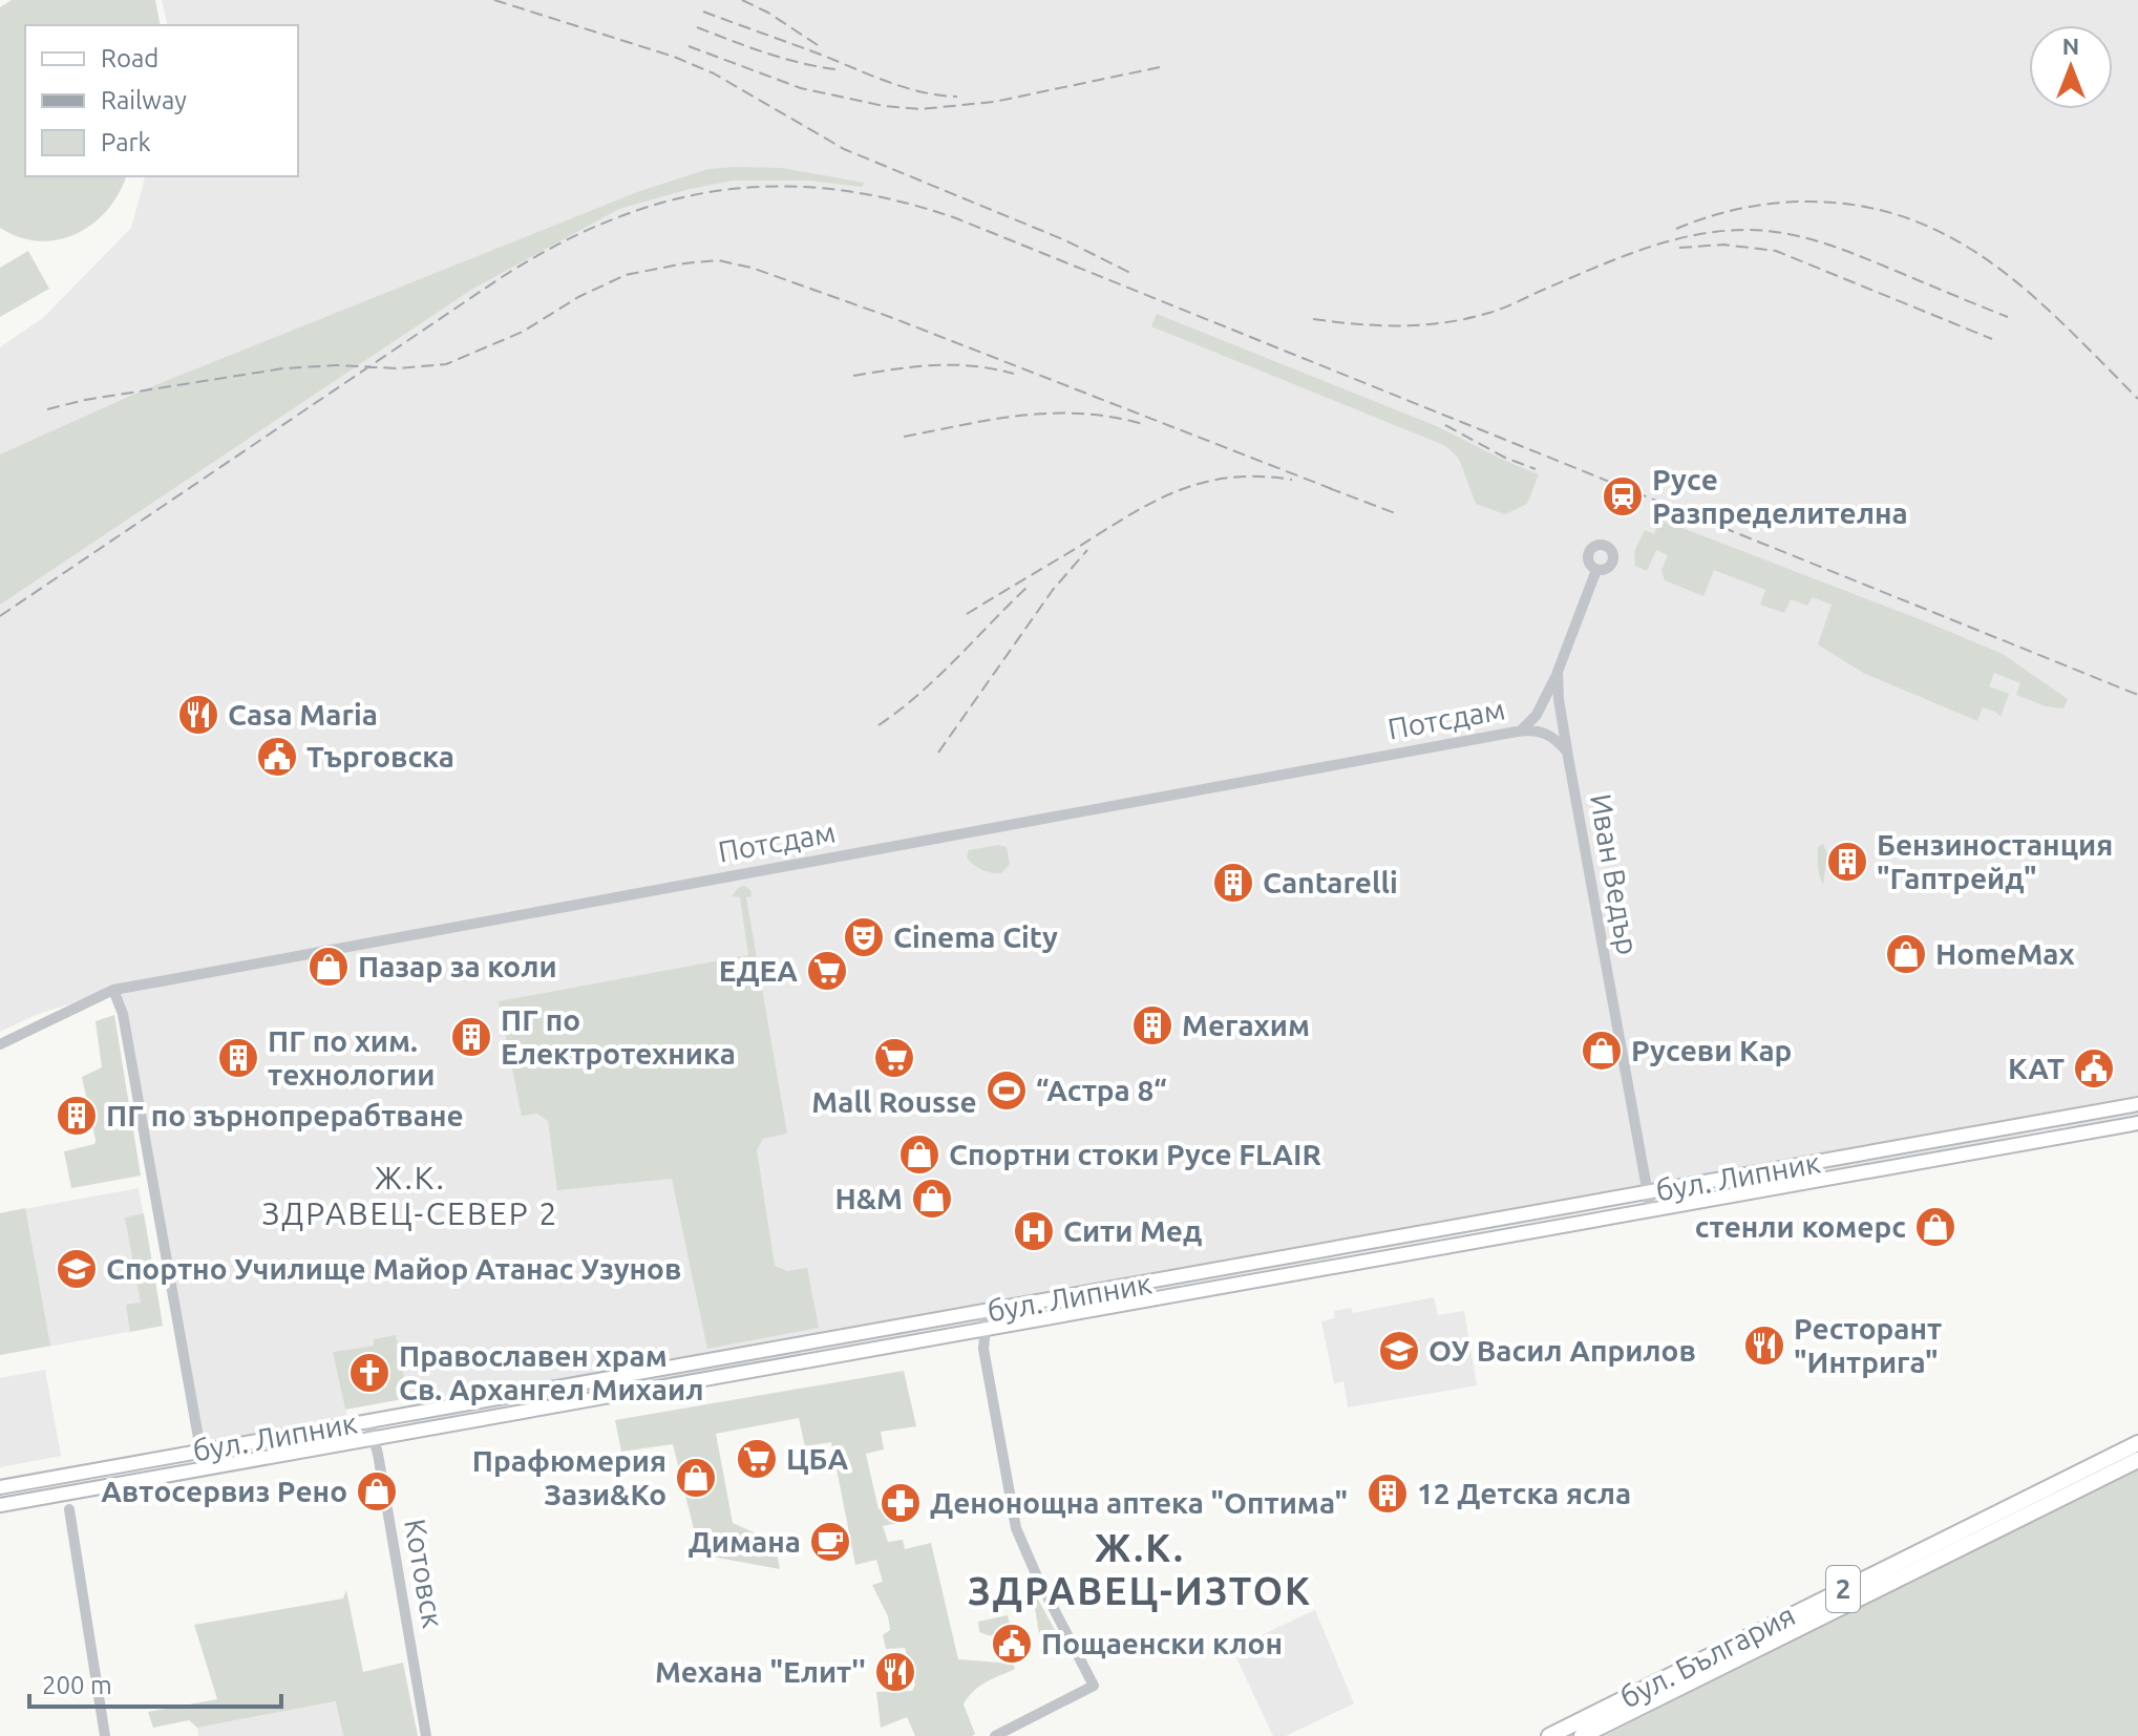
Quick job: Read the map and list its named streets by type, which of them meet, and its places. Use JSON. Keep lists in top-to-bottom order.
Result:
{
  "streets": {
    "highway": ["2", "бул. България"],
    "main road": ["бул. Липник"],
    "street": ["Потсдам", "Иван Ведър", "Котовск"]
  },
  "crossings": [
    ["Потсдам", "Иван Ведър"],
    ["Иван Ведър", "бул. Липник"],
    ["бул. Липник", "Котовск"]
  ],
  "districts": ["Ж.К. ЗДРАВЕЦ-СЕВЕР 2", "Ж.К. ЗДРАВЕЦ-ИЗТОК"],
  "places": {
    "station": ["Русе Разпределителна"],
    "restaurant": ["Casa Maria", "Ресторант \"Интрига\"", "Механа \"Елит''"],
    "public building": ["Търговска", "КАТ", "Пощаенски клон"],
    "building": [
      "Бензиностанция \"Гаптрейд\"",
      "Cantarelli",
      "Мегахим",
      "ПГ по Електротехника",
      "ПГ по хим. технологии",
      "ПГ по зърнопрерабтване",
      "12 Детска ясла"
    ],
    "theatre": ["Cinema City"],
    "shop": [
      "HomeMax",
      "Пазар за коли",
      "Русеви Кар",
      "Спортни стоки Русе FLAIR",
      "H&M",
      "стенли комерс",
      "Прафюмерия Зази&Ко",
      "Автосервиз Рено"
    ],
    "supermarket": ["ЕДЕА", "Mall Rousse", "ЦБА"],
    "sports": ["“Астра 8“"],
    "hospital": ["Сити Мед"],
    "school or university": ["Спортно Училище Майор Атанас Узунов", "ОУ Васил Априлов"],
    "church": ["Православен храм Св. Архангел Михаил"],
    "pharmacy": ["Денонощна аптека \"Оптима\""],
    "cafe": ["Димана"]
  },
  "legend": ["Road", "Railway", "Park"],
  "scale_bar": "200 m",
  "north": "top"
}
